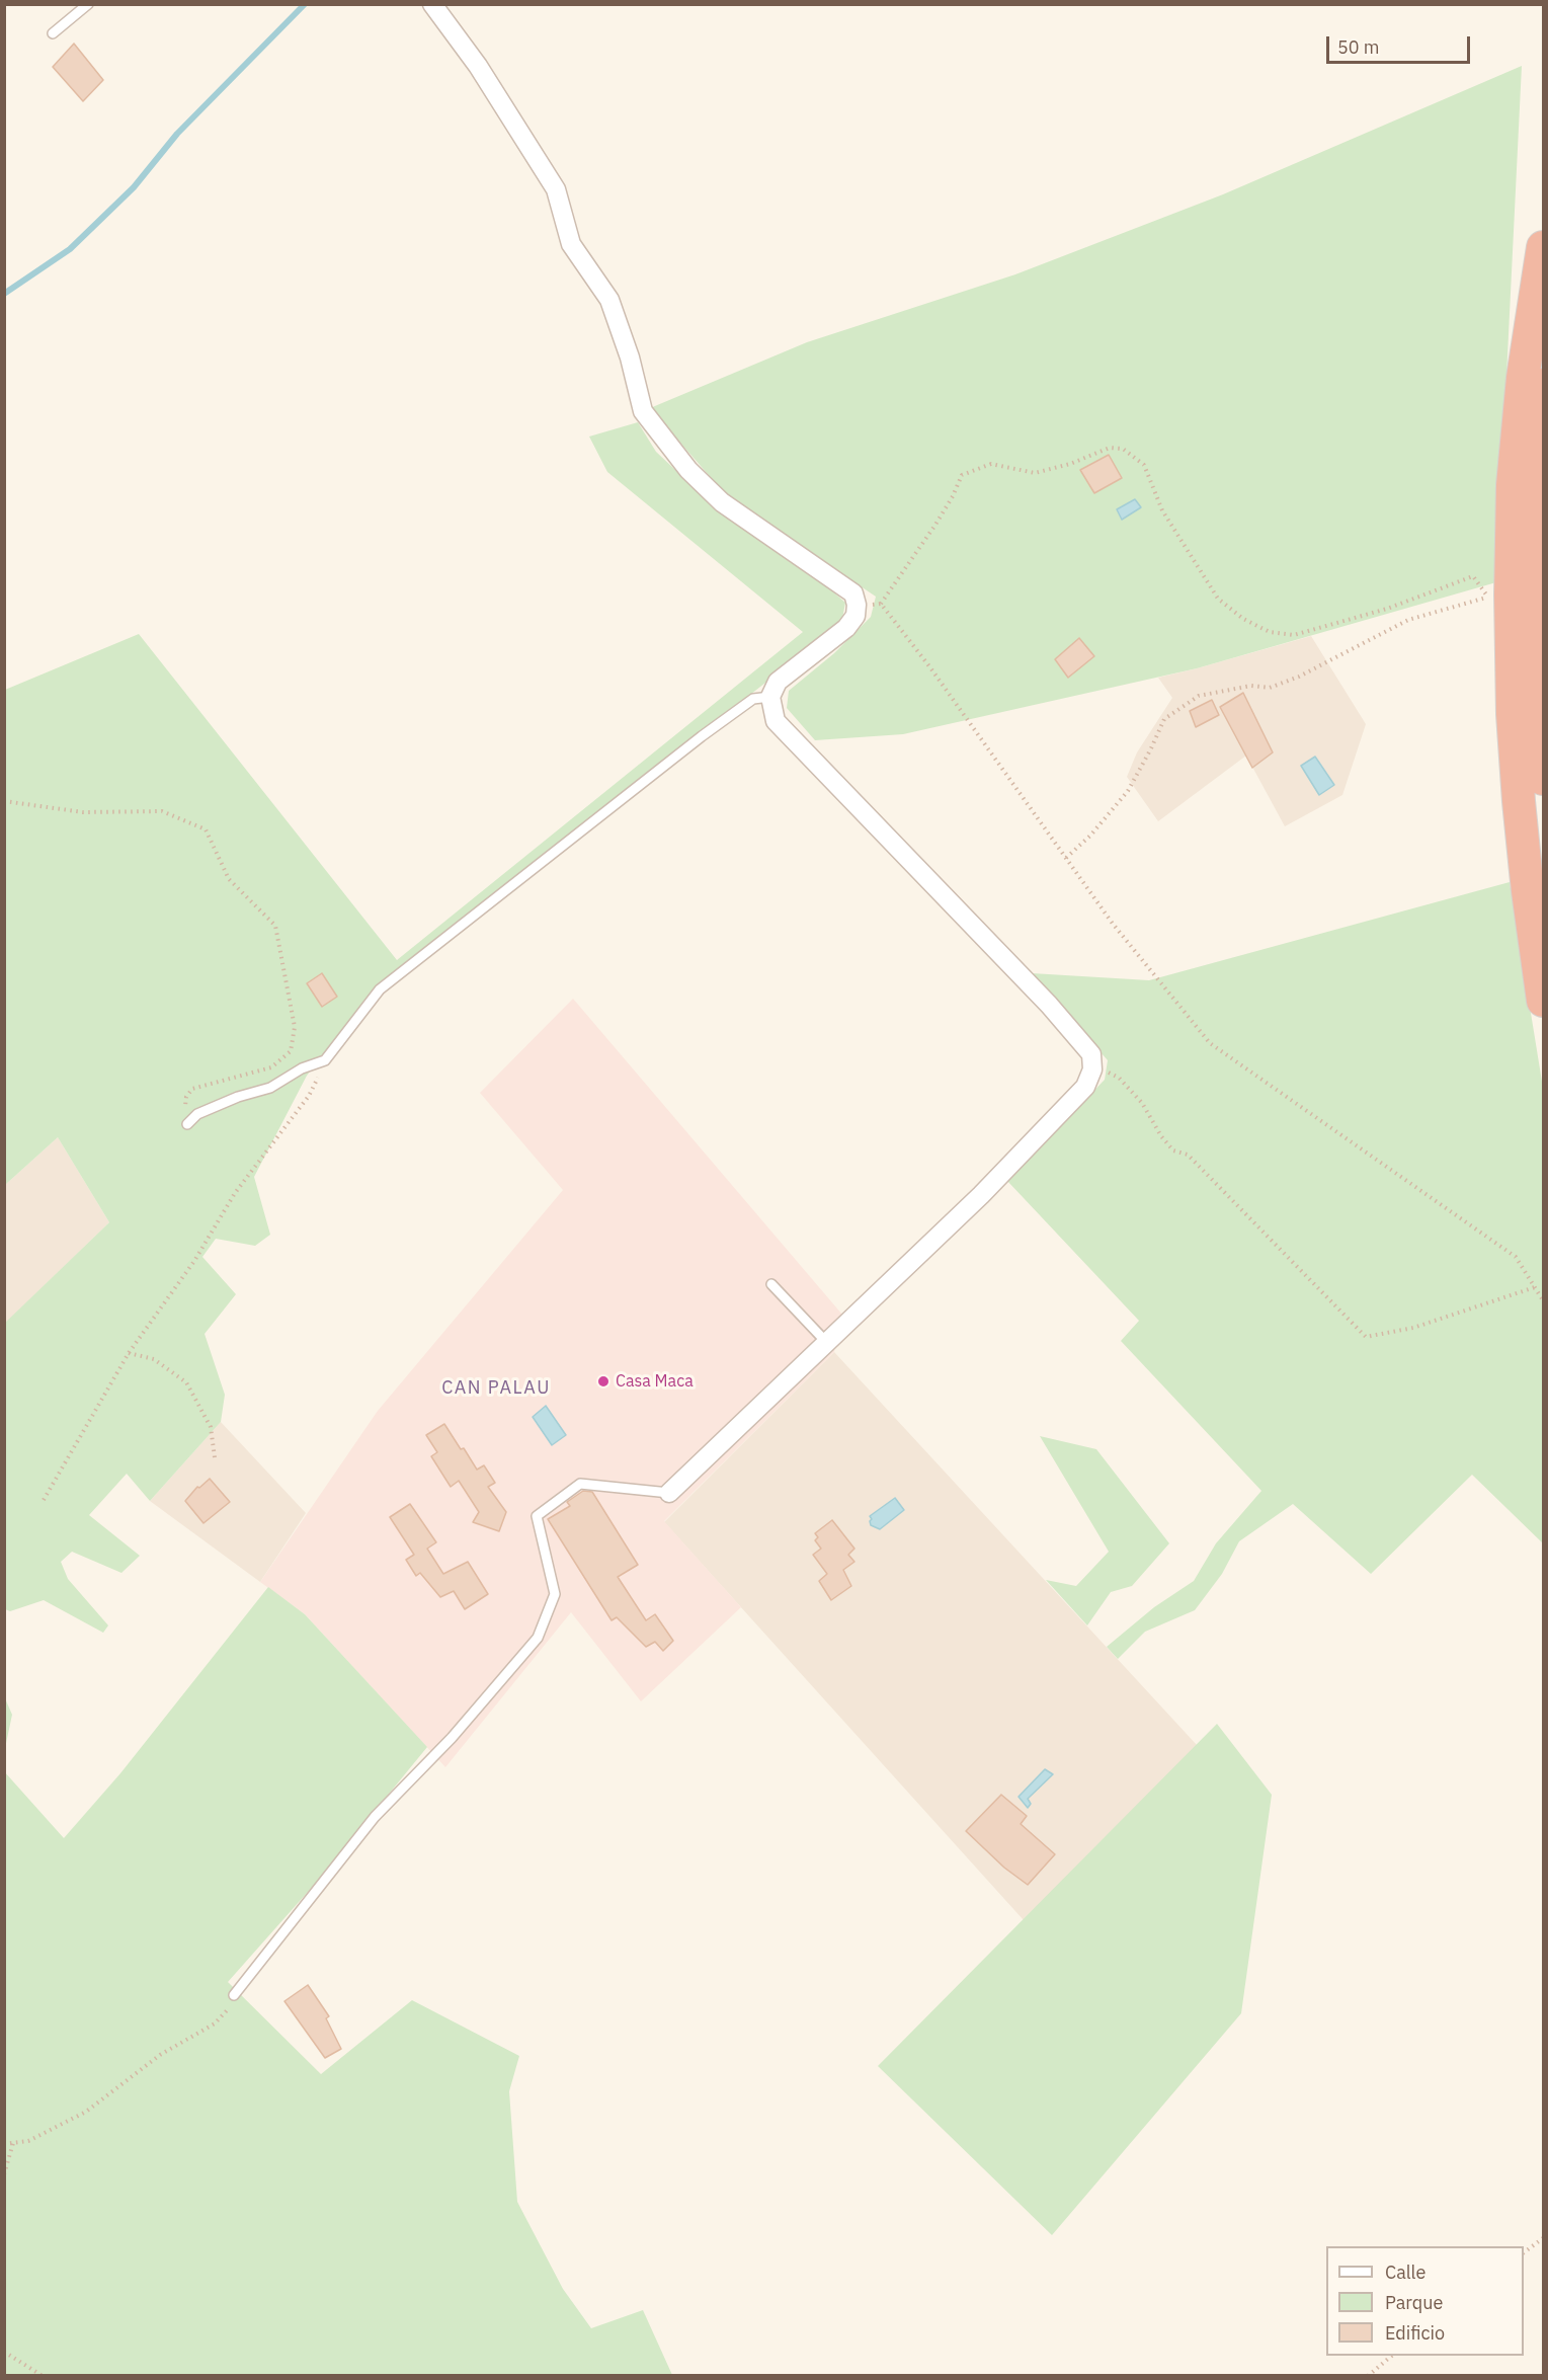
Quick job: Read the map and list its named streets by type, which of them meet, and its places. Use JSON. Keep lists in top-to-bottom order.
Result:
{
  "districts": ["CAN PALAU"],
  "places": ["Casa Maca"],
  "legend": ["Calle", "Parque", "Edificio"],
  "scale_bar": "50 m"
}
